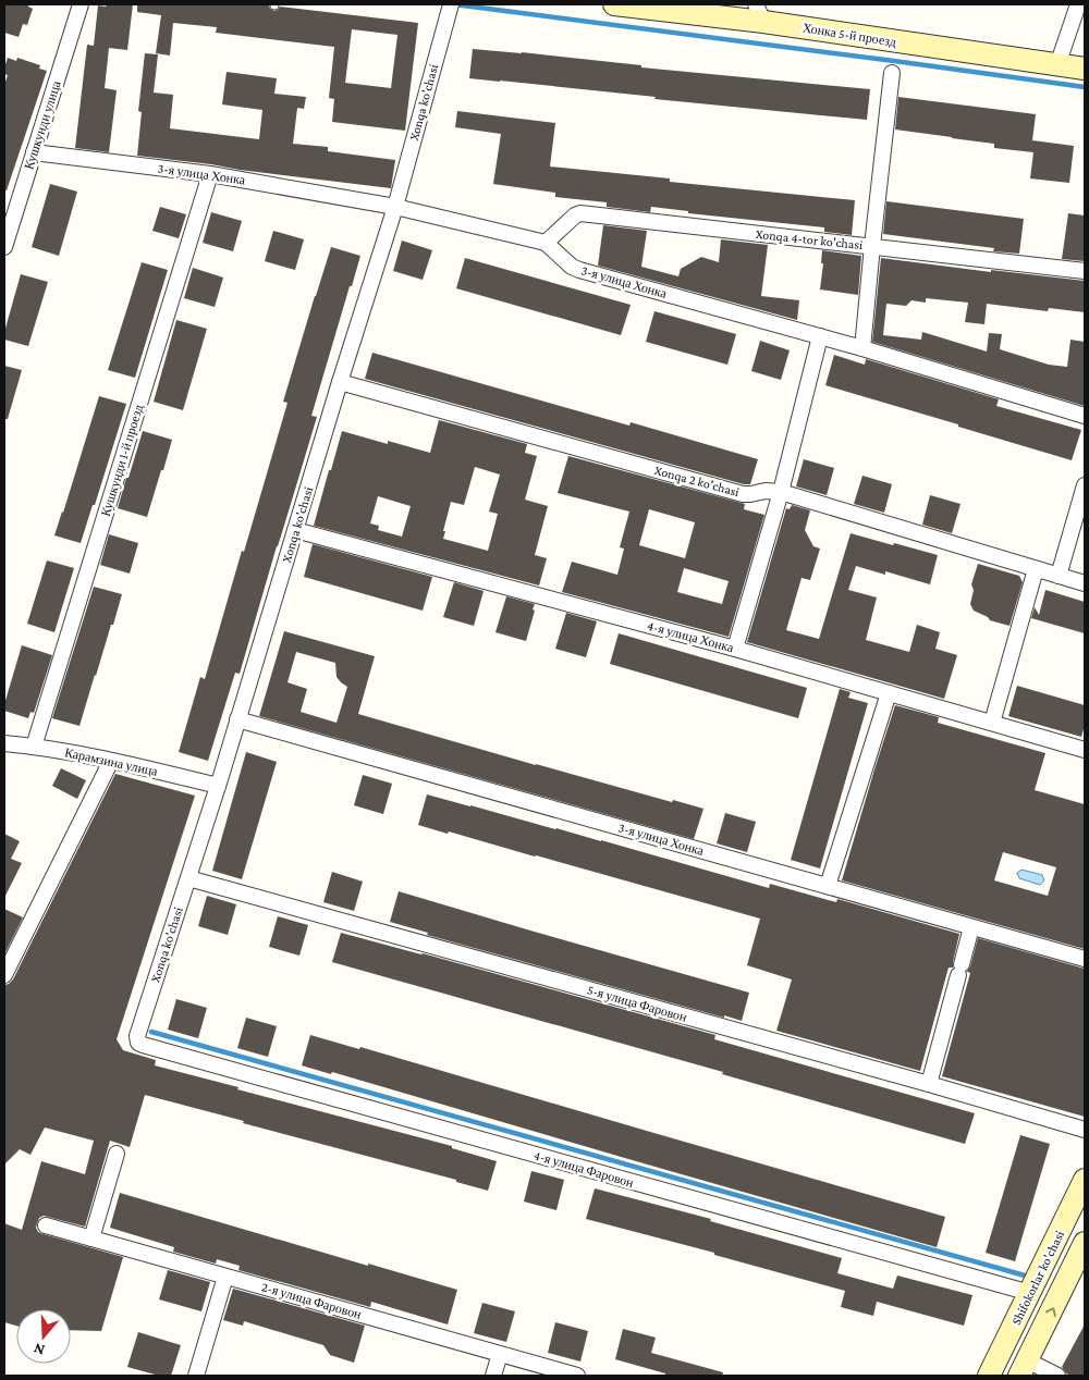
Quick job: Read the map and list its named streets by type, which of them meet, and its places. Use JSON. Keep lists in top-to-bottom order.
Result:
{
  "streets": {
    "street": [
      "Хонка 5-й проезд",
      "Xonqa ko'chasi",
      "Кушкунди улица",
      "3-я улица Хонка",
      "Xonqa 4-tor ko'chasi",
      "Кушкунди 1-й проезд",
      "Xonqa 2 ko'chasi",
      "4-я улица Хонка",
      "Карамзина улица",
      "5-я улица Фаровон",
      "4-я улица Фаровон",
      "Shifokorlar ko'chasi",
      "2-я улица Фаровон"
    ]
  },
  "crossings": [
    ["Xonqa ko'chasi", "3-я улица Хонка"],
    ["Xonqa ko'chasi", "Xonqa 2 ko'chasi"],
    ["Xonqa ko'chasi", "4-я улица Хонка"],
    ["Xonqa ko'chasi", "Карамзина улица"],
    ["Xonqa ko'chasi", "5-я улица Фаровон"],
    ["Xonqa ko'chasi", "4-я улица Фаровон"],
    ["Кушкунди улица", "3-я улица Хонка"],
    ["3-я улица Хонка", "Xonqa 4-tor ko'chasi"],
    ["3-я улица Хонка", "Кушкунди 1-й проезд"],
    ["Кушкунди 1-й проезд", "Карамзина улица"],
    ["4-я улица Фаровон", "Shifokorlar ko'chasi"]
  ],
  "north": "bottom"
}
